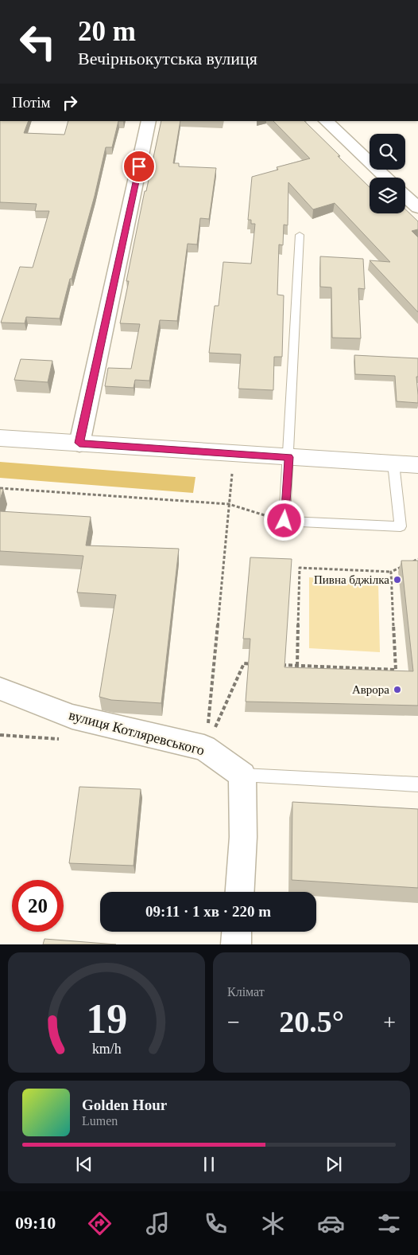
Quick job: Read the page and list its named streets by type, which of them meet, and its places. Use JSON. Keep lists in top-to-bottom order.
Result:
{
  "streets": {
    "street": ["вулиця Котляревського"]
  },
  "places": ["Пивна бджілка", "Аврора"],
  "page": {
    "turn": ["20 m", "Вечірньокутська вулиця"],
    "then": "Потім",
    "limit": "20",
    "trip": "09:11 · 1 хв · 220 m",
    "tile": "Клімат",
    "heat": ["−", "20.5°", "+"],
    "song": ["Golden Hour", "Lumen"],
    "tabs": "09:10",
    "gauge": ["19", "km/h"]
  }
}
